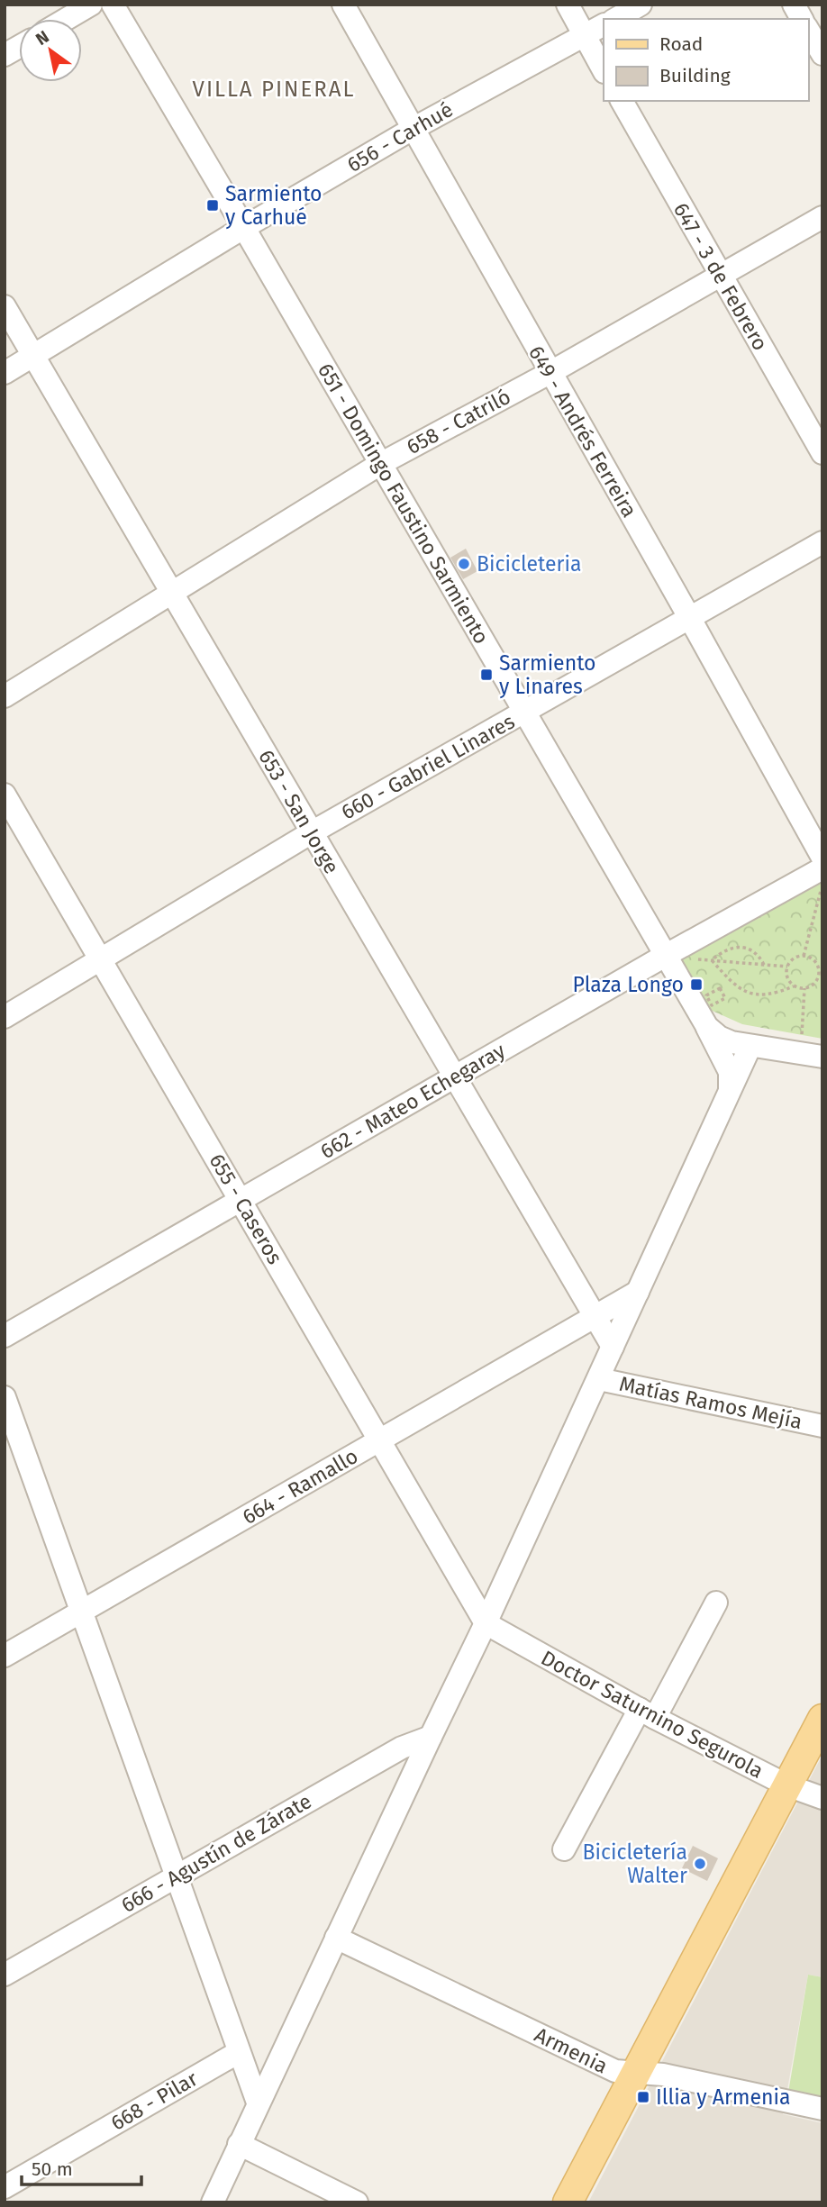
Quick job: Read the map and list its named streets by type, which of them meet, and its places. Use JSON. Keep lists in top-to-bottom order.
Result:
{
  "streets": {
    "street": [
      "656 - Carhué",
      "647 - 3 de Febrero",
      "658 - Catriló",
      "649 - Andrés Ferreira",
      "651 - Domingo Faustino Sarmiento",
      "660 - Gabriel Linares",
      "653 - San Jorge",
      "662 - Mateo Echegaray",
      "655 - Caseros",
      "Matías Ramos Mejía",
      "664 - Ramallo",
      "Doctor Saturnino Segurola",
      "666 - Agustín de Zárate",
      "Armenia",
      "668 - Pilar"
    ]
  },
  "crossings": [
    ["656 - Carhué", "649 - Andrés Ferreira"],
    ["656 - Carhué", "651 - Domingo Faustino Sarmiento"],
    ["656 - Carhué", "653 - San Jorge"],
    ["647 - 3 de Febrero", "658 - Catriló"],
    ["658 - Catriló", "649 - Andrés Ferreira"],
    ["658 - Catriló", "651 - Domingo Faustino Sarmiento"],
    ["658 - Catriló", "653 - San Jorge"],
    ["649 - Andrés Ferreira", "660 - Gabriel Linares"],
    ["651 - Domingo Faustino Sarmiento", "660 - Gabriel Linares"],
    ["651 - Domingo Faustino Sarmiento", "662 - Mateo Echegaray"],
    ["660 - Gabriel Linares", "653 - San Jorge"],
    ["660 - Gabriel Linares", "655 - Caseros"],
    ["653 - San Jorge", "662 - Mateo Echegaray"],
    ["653 - San Jorge", "664 - Ramallo"],
    ["662 - Mateo Echegaray", "655 - Caseros"],
    ["655 - Caseros", "664 - Ramallo"],
    ["655 - Caseros", "Doctor Saturnino Segurola"]
  ],
  "districts": ["VILLA PINERAL"],
  "places": {
    "transit": [
      "Sarmiento y Carhué",
      "Sarmiento y Linares",
      "Plaza Longo",
      "Illia y Armenia"
    ],
    "other": ["Bicicleteria", "Bicicletería Walter"]
  },
  "legend": ["Road", "Building"],
  "scale_bar": "50 m",
  "north": "top left"
}
